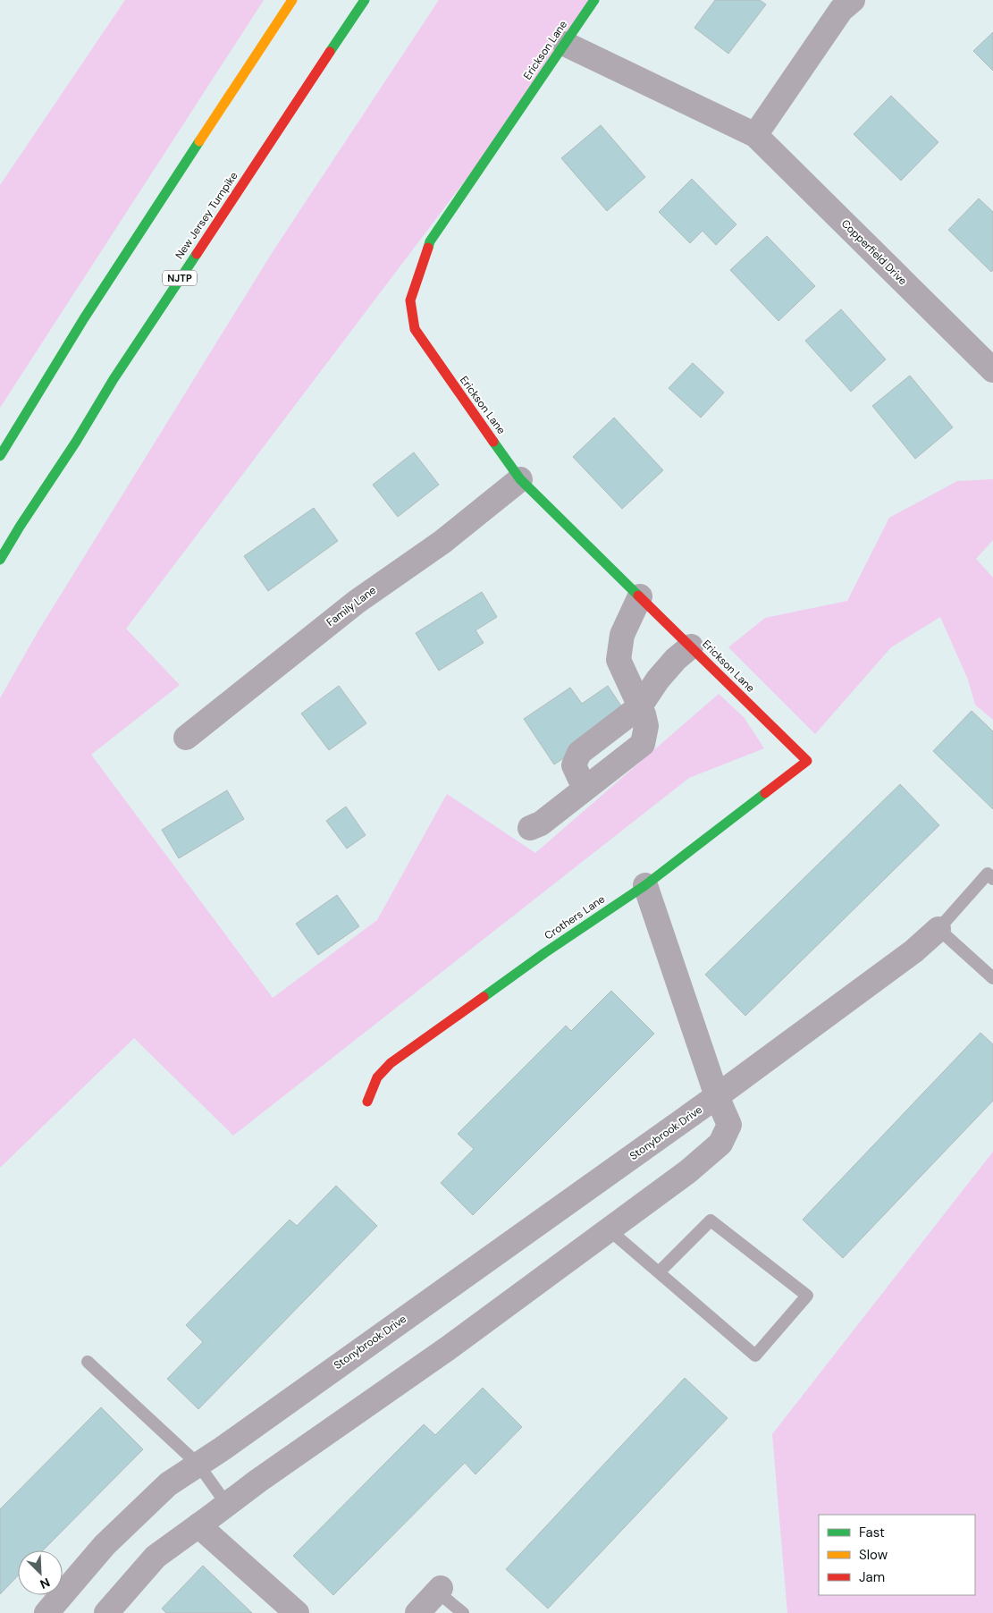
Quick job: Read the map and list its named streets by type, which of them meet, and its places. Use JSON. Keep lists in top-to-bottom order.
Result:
{
  "streets": {
    "main road": [
      "Erickson Lane",
      "New Jersey Turnpike",
      "NJTP",
      "Crothers Lane"
    ],
    "street": ["Copperfield Drive", "Family Lane", "Stonybrook Drive"]
  },
  "crossings": [
    ["Erickson Lane", "Copperfield Drive"],
    ["Erickson Lane", "Family Lane"],
    ["Erickson Lane", "Crothers Lane"]
  ],
  "legend": ["Fast", "Slow", "Jam"],
  "north": "bottom right"
}
